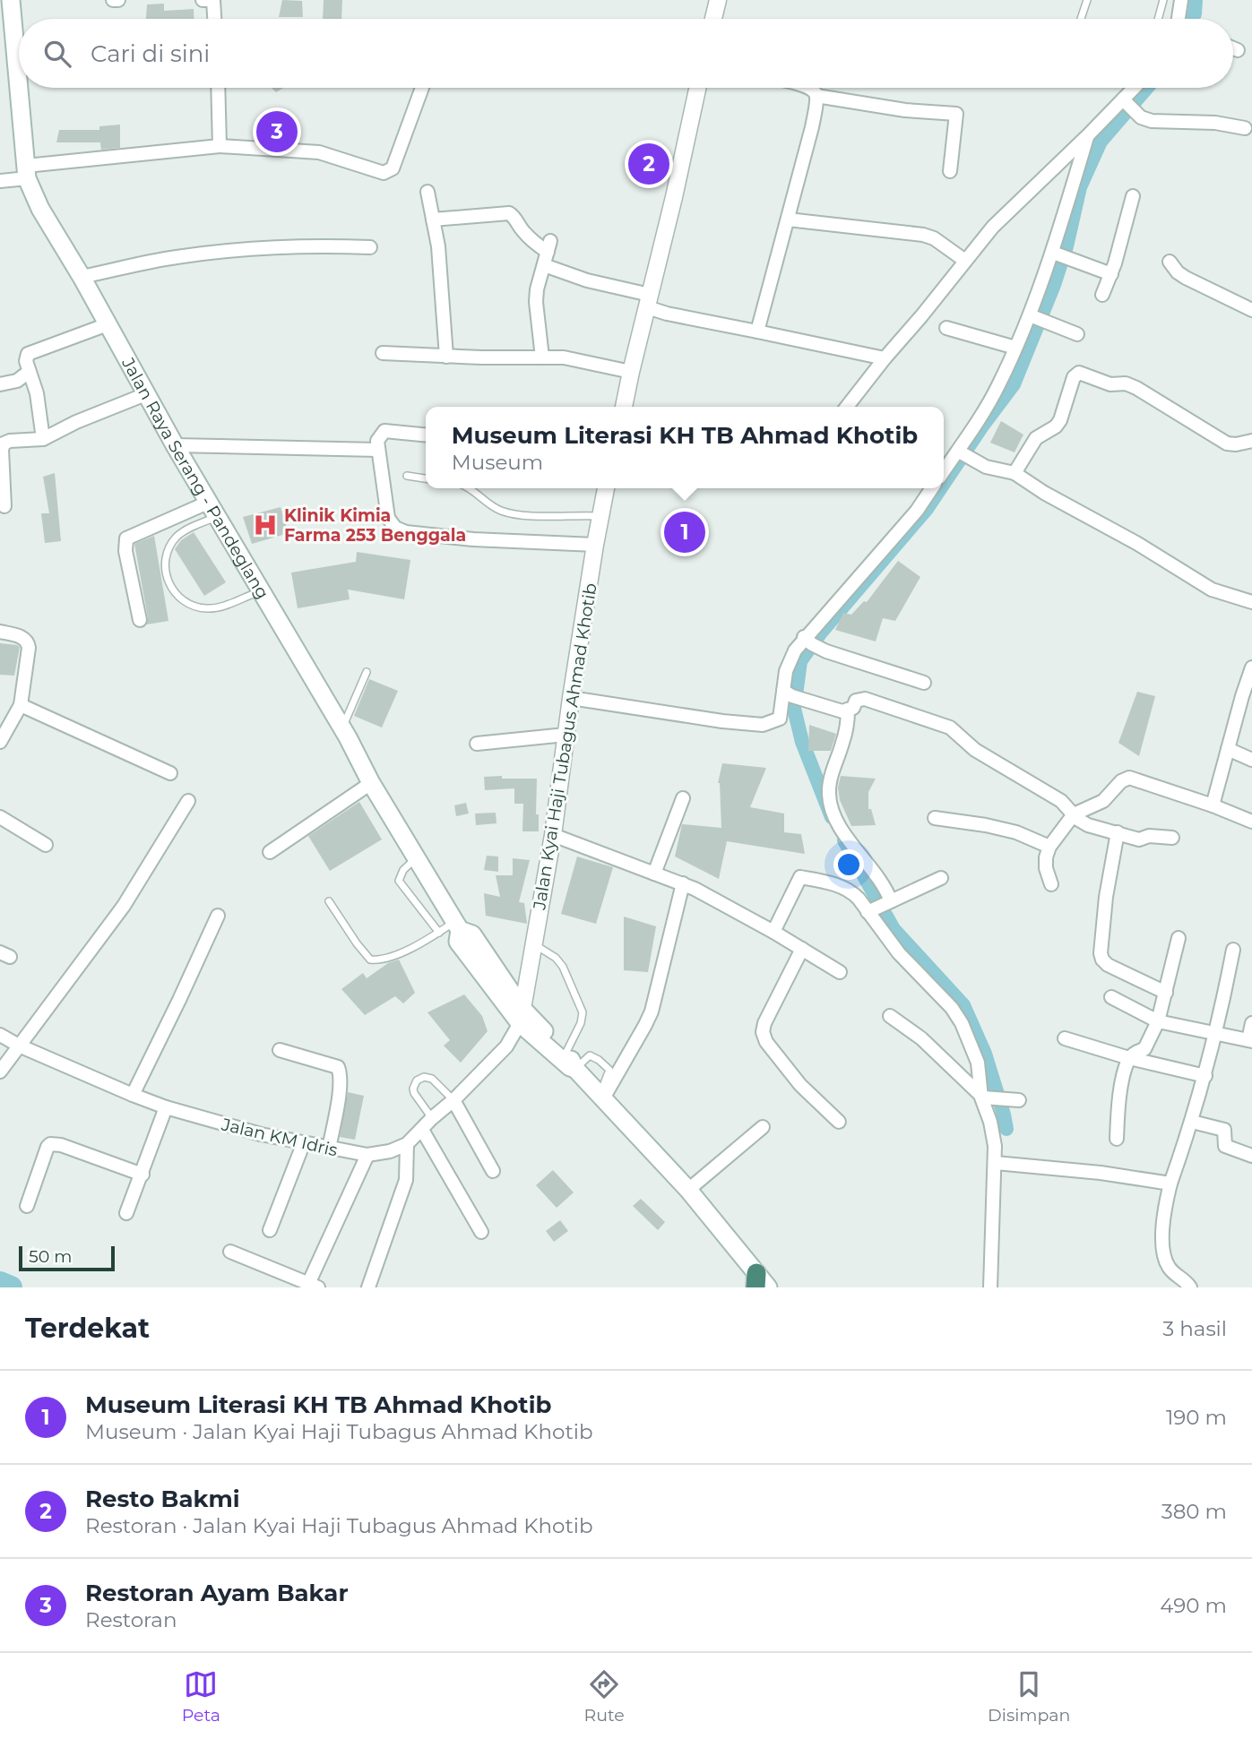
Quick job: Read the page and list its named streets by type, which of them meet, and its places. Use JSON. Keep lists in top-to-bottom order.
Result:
{
  "streets": {
    "main road": ["Jalan Raya Serang - Pandeglang"],
    "street": ["Jalan Kyai Haji Tubagus Ahmad Khotib", "Jalan KM Idris"]
  },
  "crossings": [
    ["Jalan Raya Serang - Pandeglang", "Jalan Kyai Haji Tubagus Ahmad Khotib"],
    ["Jalan Raya Serang - Pandeglang", "Jalan KM Idris"],
    ["Jalan Kyai Haji Tubagus Ahmad Khotib", "Jalan KM Idris"]
  ],
  "places": {
    "hospital": ["Klinik Kimia Farma 253 Benggala"]
  },
  "scale_bar": "50 m",
  "page": {
    "search": "Cari di sini",
    "pins": ["3", "2", "1"],
    "popup": ["Museum Literasi KH TB Ahmad Khotib", "Museum"],
    "scale": "50 m",
    "heading": ["Terdekat", "3 hasil"],
    "list": [
      {
        "mark": "1",
        "name": "Museum Literasi KH TB Ahmad Khotib",
        "note": "Museum · Jalan Kyai Haji Tubagus Ahmad Khotib",
        "value": "190 m"
      },
      {
        "mark": "2",
        "name": "Resto Bakmi",
        "note": "Restoran · Jalan Kyai Haji Tubagus Ahmad Khotib",
        "value": "380 m"
      },
      {
        "mark": "3",
        "name": "Restoran Ayam Bakar",
        "note": "Restoran",
        "value": "490 m"
      }
    ],
    "nav": ["Peta", "Rute", "Disimpan"]
  }
}
